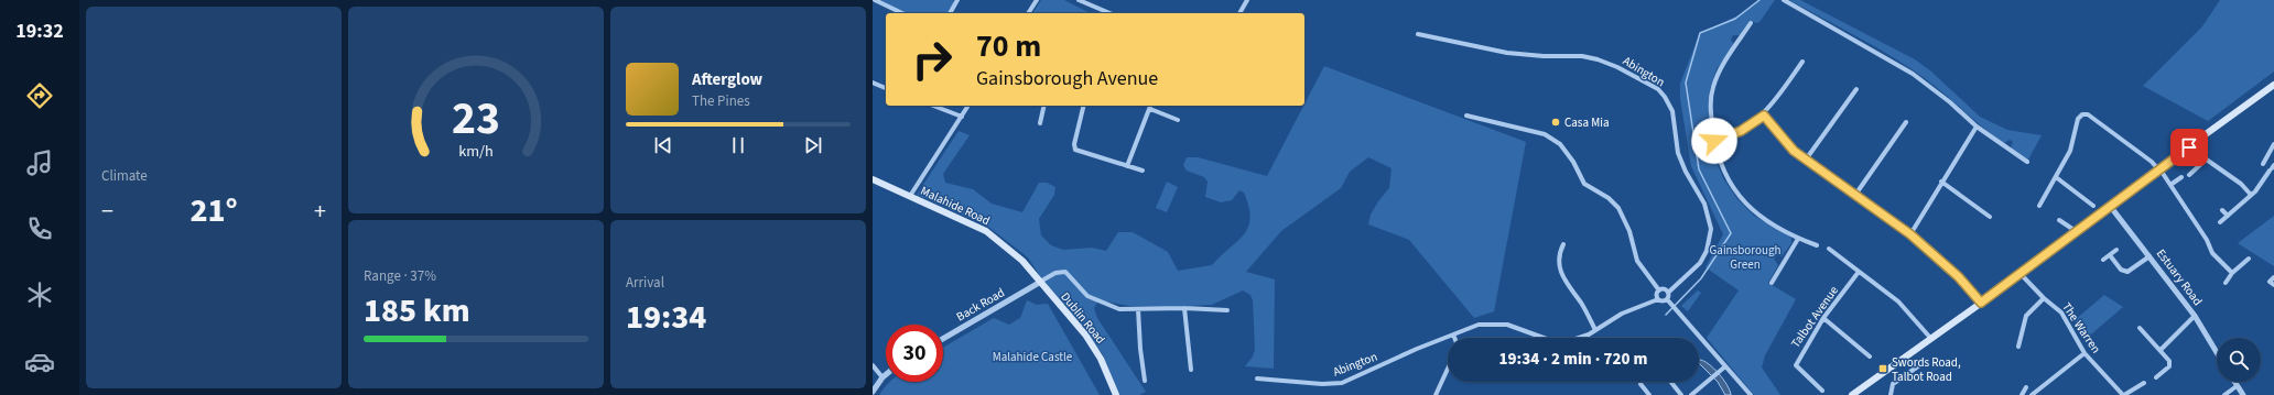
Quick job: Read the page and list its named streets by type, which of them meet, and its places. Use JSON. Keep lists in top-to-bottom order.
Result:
{
  "streets": {
    "main road": ["Malahide Road", "Dublin Road"],
    "street": [
      "Abington",
      "Estuary Road",
      "Back Road",
      "Talbot Avenue",
      "The Warren"
    ]
  },
  "crossings": [
    ["Malahide Road", "Back Road"],
    ["Malahide Road", "Dublin Road"],
    ["Back Road", "Dublin Road"]
  ],
  "parks": ["Gainsborough Green", "Malahide Castle"],
  "places": {
    "other": ["Casa Mia"],
    "transit": ["Swords Road, Talbot Road"]
  },
  "page": {
    "tabs": "19:32",
    "tile": [
      "Climate",
      ["Range · 37%", "185 km"],
      ["Arrival", "19:34"]
    ],
    "turn": ["70 m", "Gainsborough Avenue"],
    "song": ["Afterglow", "The Pines"],
    "heat": ["−", "21°", "+"],
    "limit": "30",
    "trip": "19:34 · 2 min · 720 m",
    "gauge": ["23", "km/h"]
  }
}
